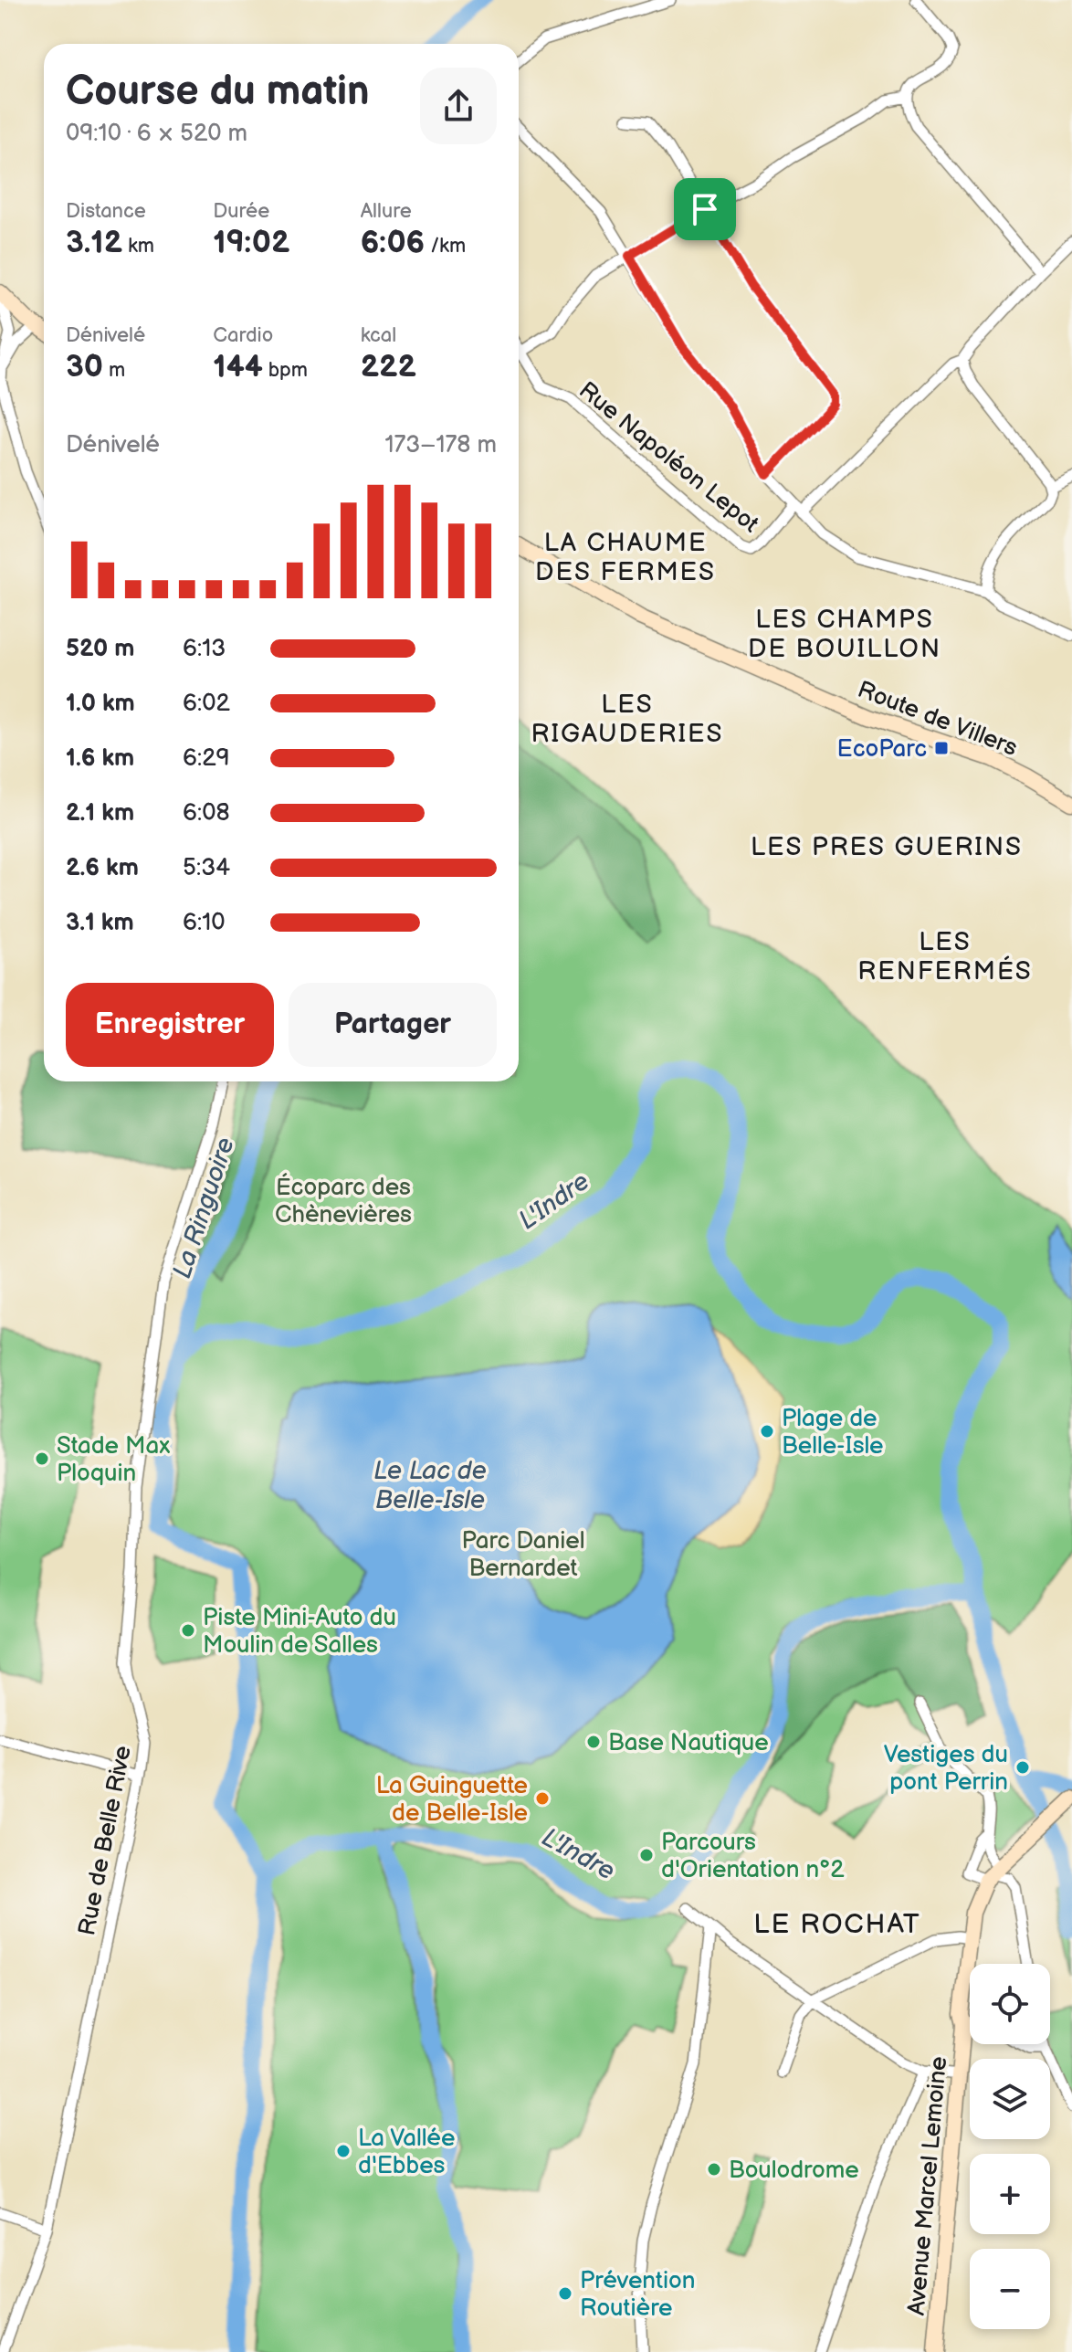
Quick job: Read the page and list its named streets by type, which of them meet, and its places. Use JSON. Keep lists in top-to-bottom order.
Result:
{
  "streets": {
    "main road": ["Route de Villers", "Avenue Marcel Lemoine"],
    "street": ["Rue Napoléon Lepot", "Rue de Belle Rive"]
  },
  "districts": [
    "LA CHAUME DES FERMES",
    "LES CHAMPS DE BOUILLON",
    "LES RIGAUDERIES",
    "LES PRES GUERINS",
    "LES RENFERMÉS",
    "LE ROCHAT"
  ],
  "water": ["L'Indre", "La Ringuoire", "Le Lac de Belle-Isle"],
  "parks": ["Écoparc des Chènevières", "Parc Daniel Bernardet"],
  "places": {
    "transit": ["EcoParc"],
    "other": [
      "Plage de Belle-Isle",
      "Stade Max Ploquin",
      "Piste Mini-Auto du Moulin de Salles",
      "Base Nautique",
      "Vestiges du pont Perrin",
      "La Guinguette de Belle-Isle",
      "Parcours d'Orientation n°2",
      "La Vallée d'Ebbes",
      "Boulodrome",
      "Prévention Routière"
    ]
  },
  "page": {
    "heading": ["Course du matin", "09:10 · 6 × 520 m"],
    "stats": [
      ["Distance", "3.12 km"],
      ["Durée", "19:02"],
      ["Allure", "6:06 /km"],
      ["Dénivelé", "30 m"],
      ["Cardio", "144 bpm"],
      ["kcal", "222"]
    ],
    "chart": ["Dénivelé", "173–178 m"],
    "list": [
      {
        "name": "520 m",
        "note": "6:13"
      },
      {
        "name": "1.0 km",
        "note": "6:02"
      },
      {
        "name": "1.6 km",
        "note": "6:29"
      },
      {
        "name": "2.1 km",
        "note": "6:08"
      },
      {
        "name": "2.6 km",
        "note": "5:34"
      },
      {
        "name": "3.1 km",
        "note": "6:10"
      }
    ],
    "buttons": ["Enregistrer", "Partager"],
    "map_buttons": ["+", "−"]
  }
}
